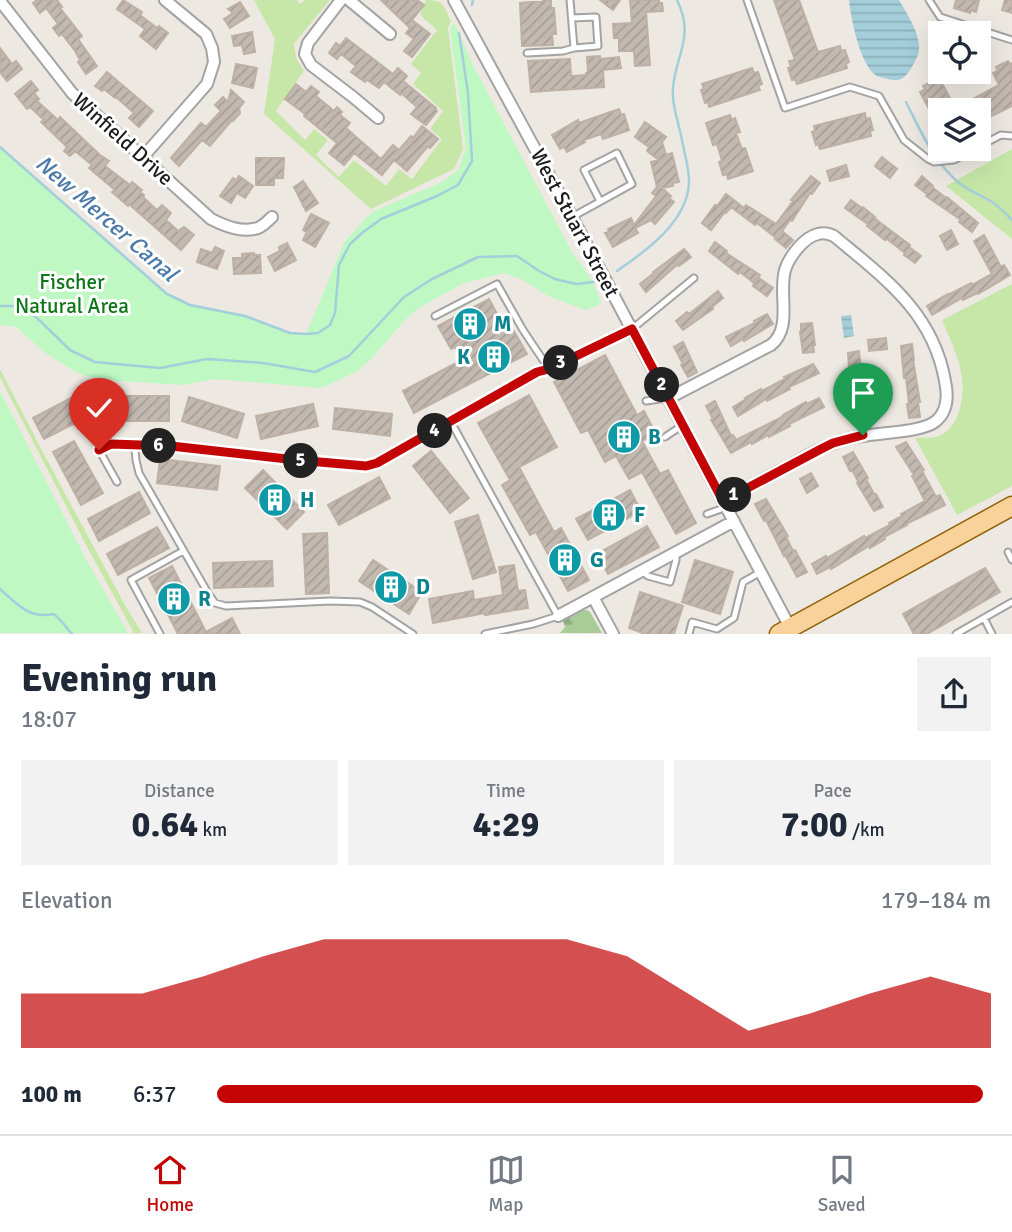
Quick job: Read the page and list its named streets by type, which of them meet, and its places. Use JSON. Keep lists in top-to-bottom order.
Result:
{
  "streets": {
    "street": ["Winfield Drive", "West Stuart Street"]
  },
  "water": ["New Mercer Canal"],
  "parks": ["Fischer Natural Area"],
  "places": {
    "building": [
      "M",
      "K",
      "B",
      "H",
      "F",
      "G",
      "D",
      "R"
    ]
  },
  "page": {
    "pins": [
      "3",
      "2",
      "4",
      "6",
      "5",
      "1"
    ],
    "heading": ["Evening run", "18:07"],
    "stats": [
      ["Distance", "0.64 km"],
      ["Time", "4:29"],
      ["Pace", "7:00 /km"]
    ],
    "chart": ["Elevation", "179–184 m"],
    "list": [
      {
        "name": "100 m",
        "note": "6:37"
      }
    ],
    "tabs": ["Home", "Map", "Saved"]
  }
}
